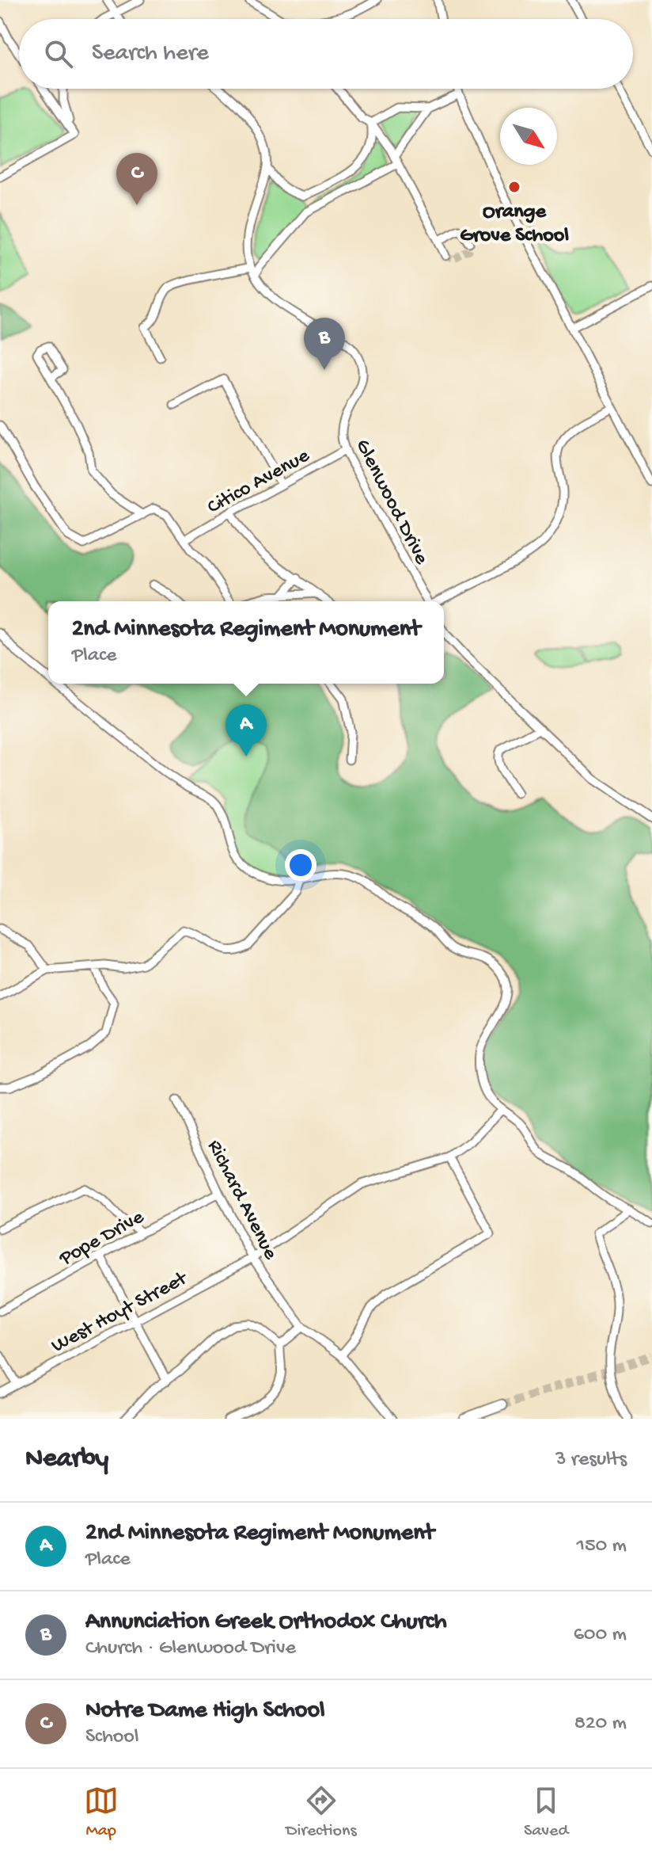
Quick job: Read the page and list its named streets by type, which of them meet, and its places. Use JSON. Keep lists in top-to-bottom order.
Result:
{
  "streets": {
    "street": [
      "Citico Avenue",
      "Glenwood Drive",
      "Richard Avenue",
      "Pope Drive",
      "West Hoyt Street"
    ]
  },
  "crossings": [
    ["Citico Avenue", "Glenwood Drive"],
    ["Richard Avenue", "Pope Drive"],
    ["Richard Avenue", "West Hoyt Street"]
  ],
  "places": ["Orange Grove School"],
  "north": "bottom right",
  "page": {
    "search": "Search here",
    "pins": ["C", "B", "A"],
    "popup": ["2nd Minnesota Regiment Monument", "Place"],
    "heading": ["Nearby", "3 results"],
    "list": [
      {
        "mark": "A",
        "name": "2nd Minnesota Regiment Monument",
        "note": "Place",
        "value": "150 m"
      },
      {
        "mark": "B",
        "name": "Annunciation Greek Orthodox Church",
        "note": "Church · Glenwood Drive",
        "value": "600 m"
      },
      {
        "mark": "C",
        "name": "Notre Dame High School",
        "note": "School",
        "value": "820 m"
      }
    ],
    "nav": ["Map", "Directions", "Saved"]
  }
}
